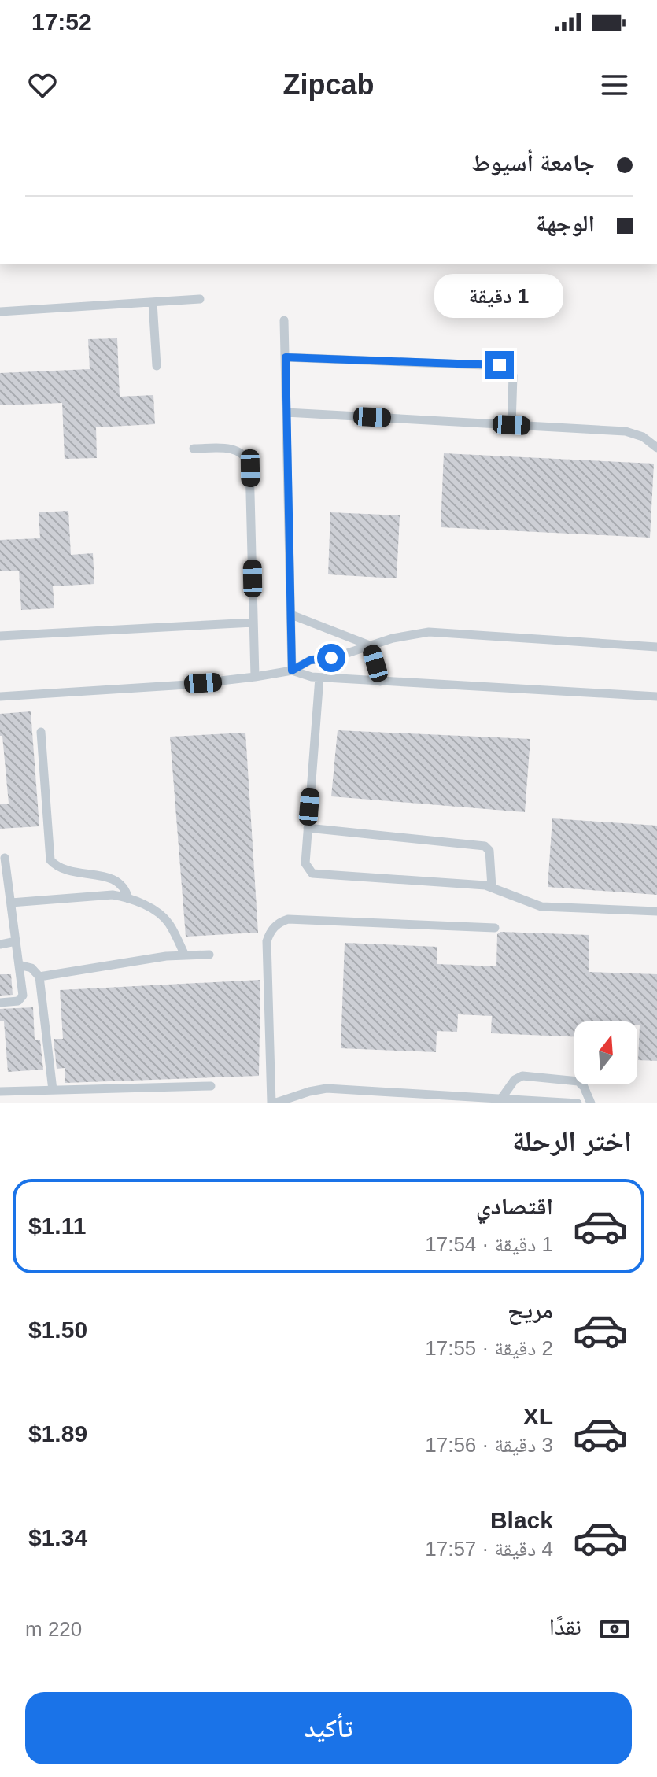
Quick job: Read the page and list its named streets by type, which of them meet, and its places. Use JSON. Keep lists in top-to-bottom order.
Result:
{
  "north": "top",
  "page": {
    "status": "17:52",
    "header": "Zipcab",
    "banner": ["جامعة أسيوط", "الوجهة"],
    "bubble": "1 دقيقة",
    "heading": "اختر الرحلة",
    "list": [
      {
        "name": "اقتصادي",
        "note": "1 دقيقة · 17:54",
        "value": "$1.11"
      },
      {
        "name": "مريح",
        "note": "2 دقيقة · 17:55",
        "value": "$1.50"
      },
      {
        "name": "XL",
        "note": "3 دقيقة · 17:56",
        "value": "$1.89"
      },
      {
        "name": "Black",
        "note": "4 دقيقة · 17:57",
        "value": "$1.34"
      }
    ],
    "pay": ["نقدًا", "220 m"],
    "buttons": "تأكيد"
  }
}
